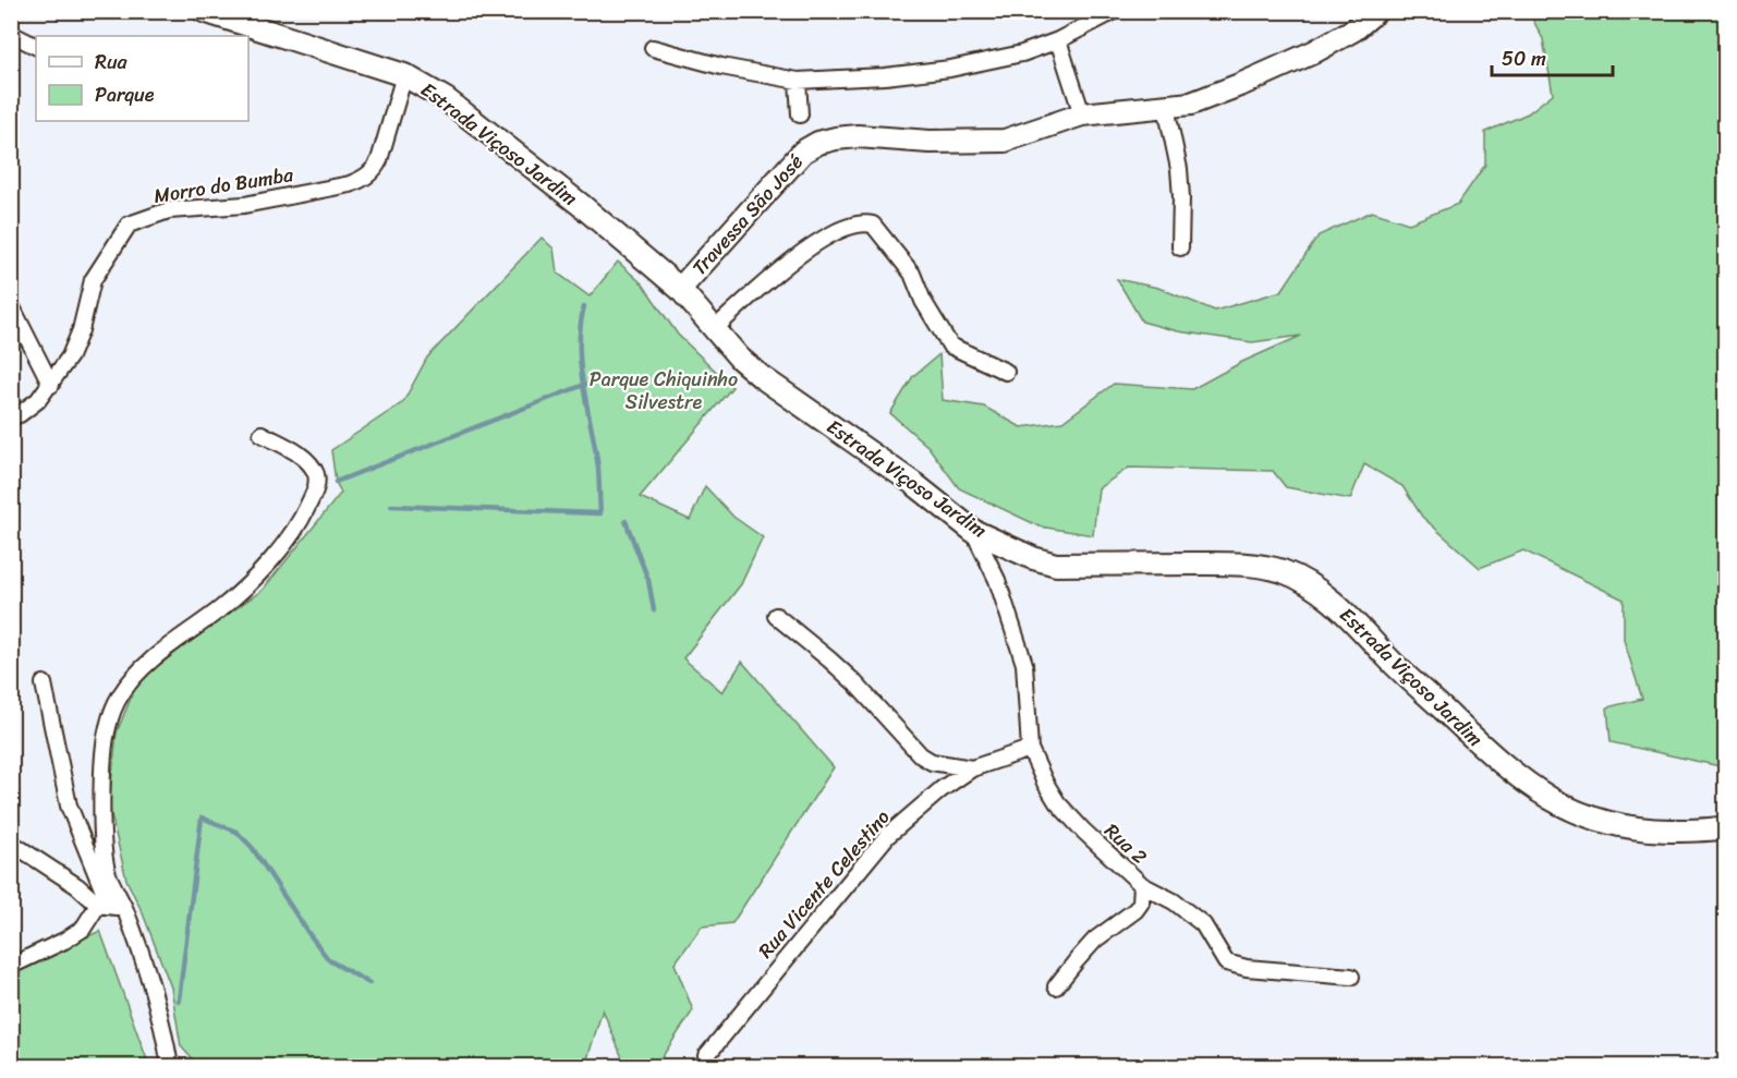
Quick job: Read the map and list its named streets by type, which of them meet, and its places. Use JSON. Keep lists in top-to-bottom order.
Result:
{
  "streets": {
    "main road": ["Estrada Viçoso Jardim", "Travessa São José"],
    "street": ["Morro do Bumba", "Rua 2", "Rua Vicente Celestino"]
  },
  "crossings": [
    ["Estrada Viçoso Jardim", "Morro do Bumba"],
    ["Estrada Viçoso Jardim", "Travessa São José"],
    ["Rua 2", "Rua Vicente Celestino"]
  ],
  "parks": ["Parque Chiquinho Silvestre"],
  "legend": ["Rua", "Parque"],
  "scale_bar": "50 m"
}
